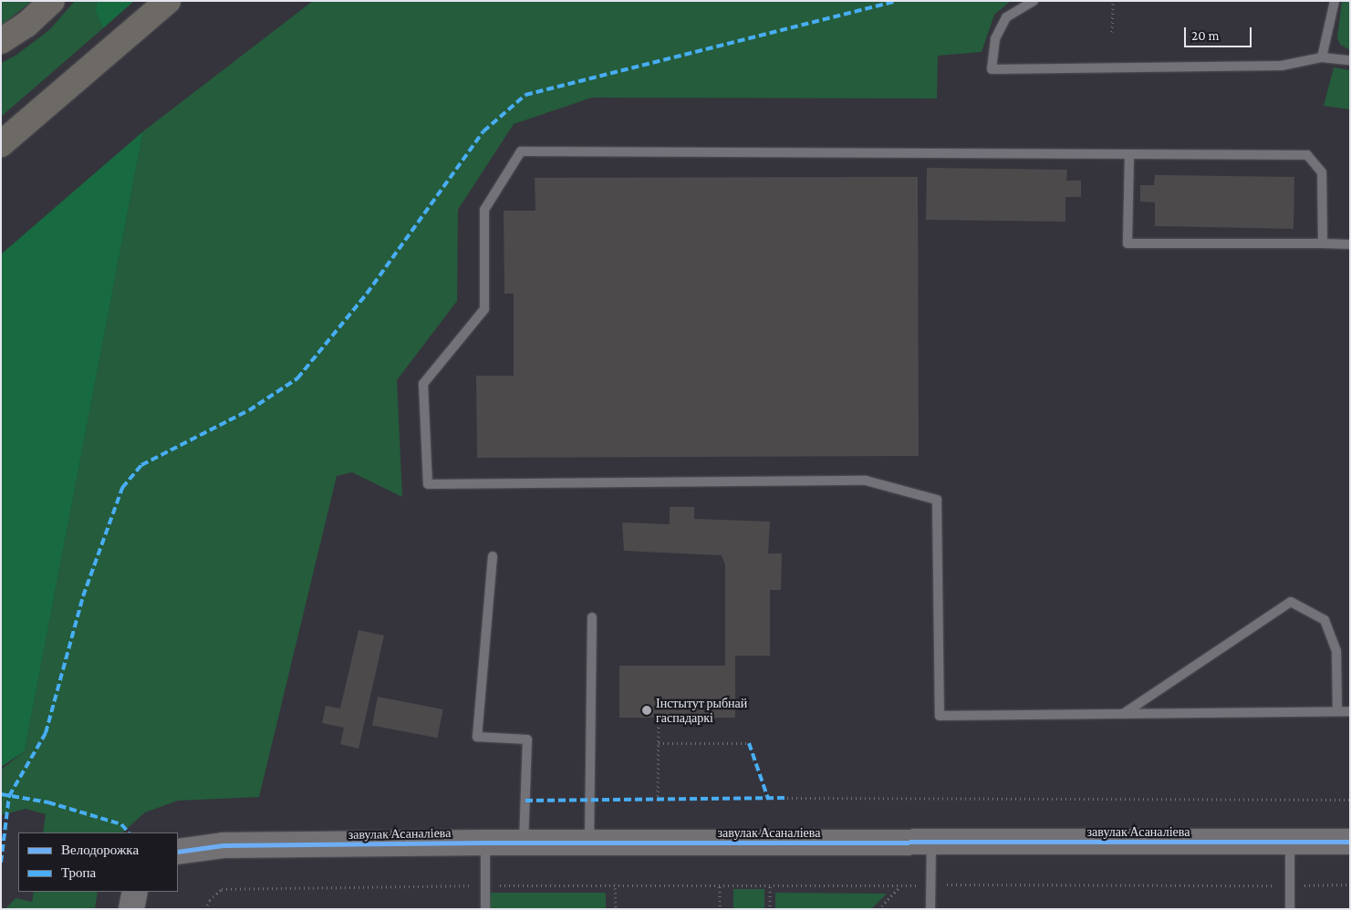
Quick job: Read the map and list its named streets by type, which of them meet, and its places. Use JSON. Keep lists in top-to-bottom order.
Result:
{
  "streets": {
    "street": ["завулак Асаналіева"]
  },
  "places": ["Інстытут рыбнай гаспадаркі"],
  "legend": ["Велодорожка", "Тропа"],
  "scale_bar": "20 m"
}
